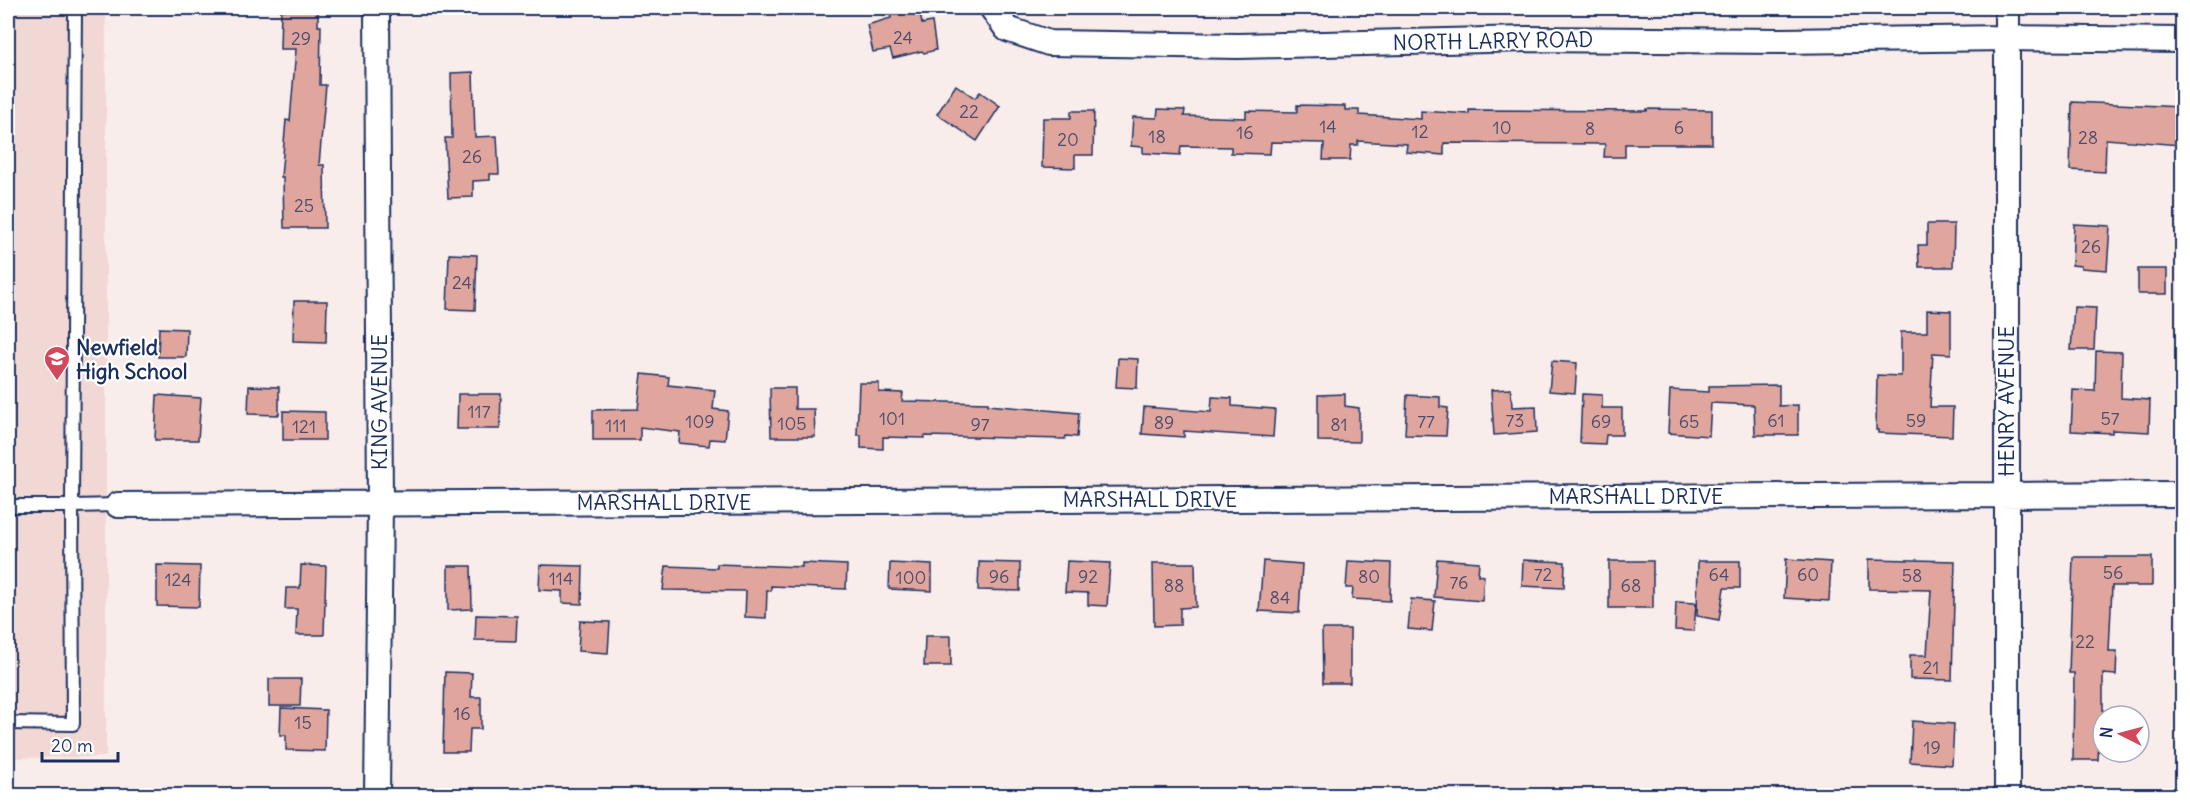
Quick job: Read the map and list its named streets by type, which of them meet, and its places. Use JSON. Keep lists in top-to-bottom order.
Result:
{
  "streets": {
    "street": [
      "NORTH LARRY ROAD",
      "HENRY AVENUE",
      "KING AVENUE",
      "MARSHALL DRIVE"
    ]
  },
  "crossings": [
    ["NORTH LARRY ROAD", "HENRY AVENUE"],
    ["HENRY AVENUE", "MARSHALL DRIVE"],
    ["KING AVENUE", "MARSHALL DRIVE"]
  ],
  "places": {
    "school or university": ["Newfield High School"]
  },
  "house_numbers": [
    "24",
    "29",
    "22",
    "14",
    "10",
    "6",
    "8",
    "12",
    "16",
    "18",
    "28",
    "20",
    "26",
    "25",
    "26",
    "24",
    "117",
    "101",
    "57",
    "73",
    "61",
    "59",
    "109",
    "77",
    "69",
    "65",
    "89",
    "105",
    "97",
    "81",
    "111",
    "121",
    "56",
    "72",
    "64",
    "60",
    "58",
    "96",
    "92",
    "80",
    "100",
    "114",
    "124",
    "76",
    "88",
    "68",
    "84",
    "22",
    "21",
    "16",
    "15",
    "19"
  ],
  "scale_bar": "20 m",
  "north": "left"
}
